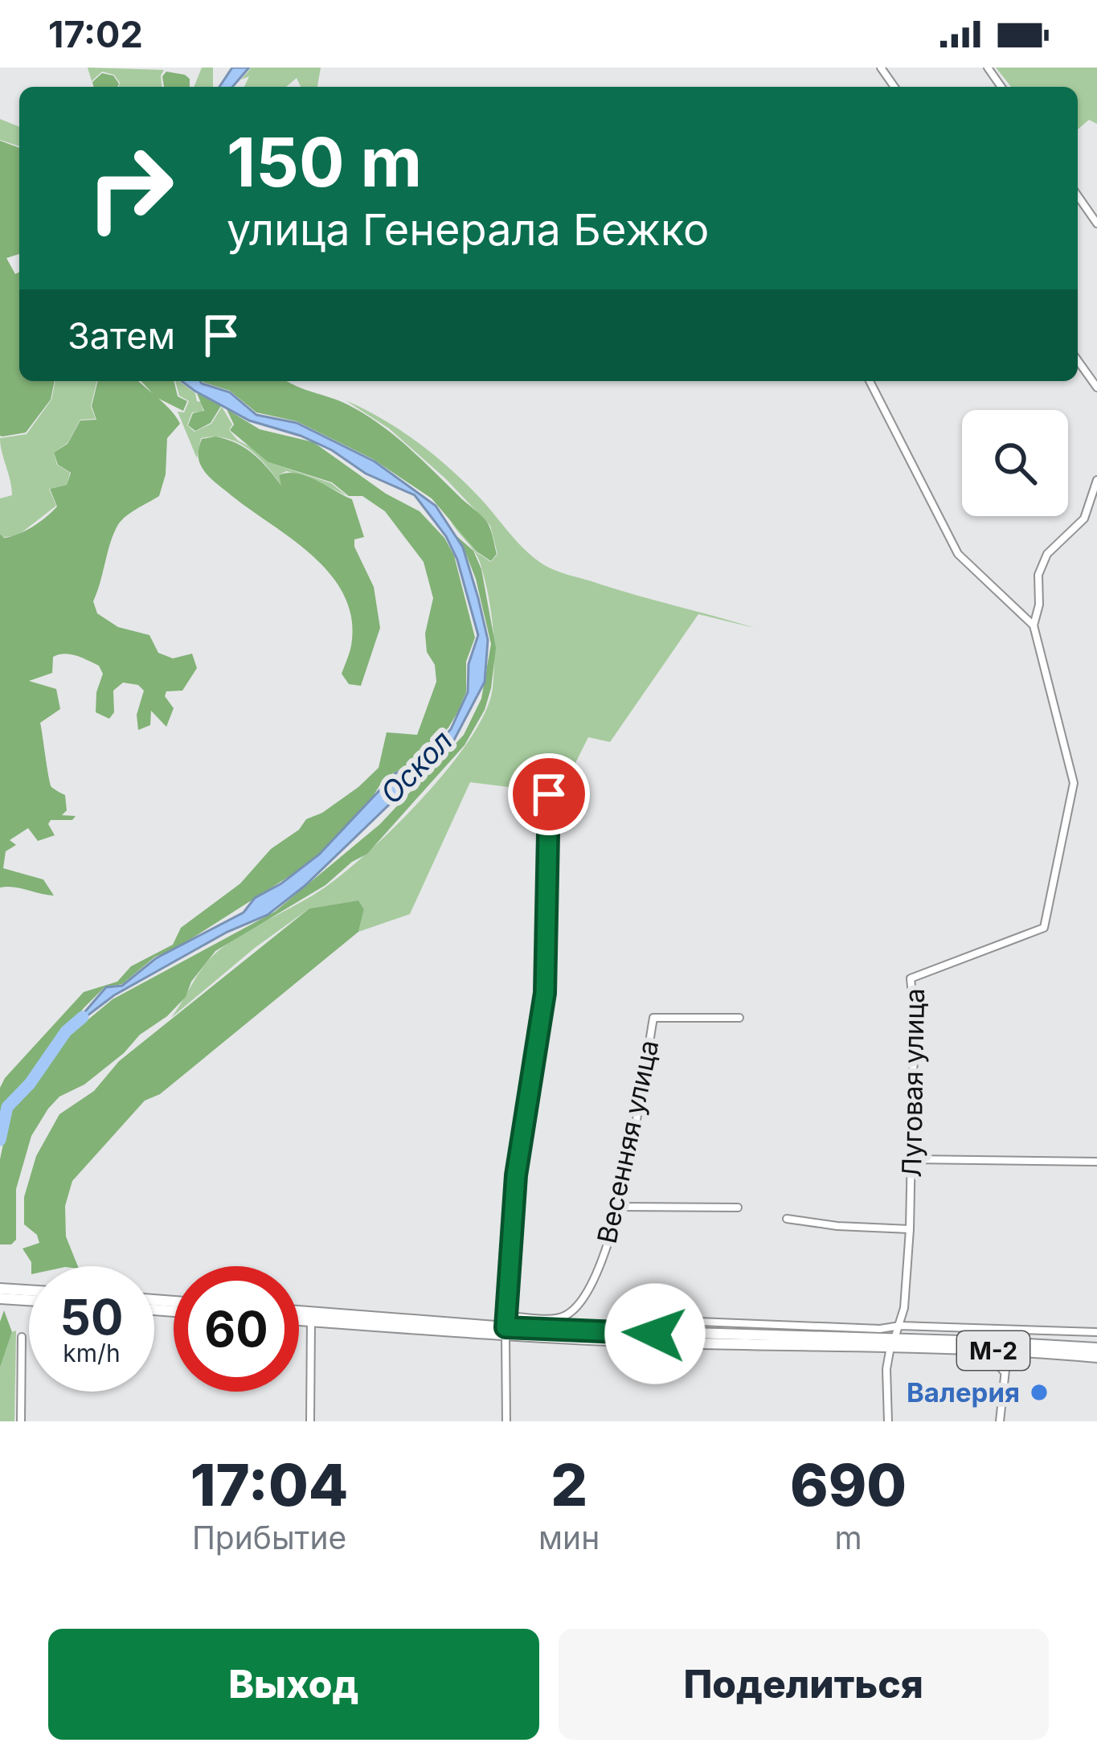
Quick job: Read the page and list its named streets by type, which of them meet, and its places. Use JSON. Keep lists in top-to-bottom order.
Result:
{
  "streets": {
    "main road": ["М-2"],
    "street": ["Луговая улица", "Весенняя улица"]
  },
  "crossings": [
    ["Луговая улица", "М-2"]
  ],
  "water": ["Оскол"],
  "places": ["Валерия"],
  "page": {
    "status": "17:02",
    "turn": ["150 m", "улица Генерала Бежко"],
    "then": "Затем",
    "speed": "50 km/h",
    "limit": "60",
    "eta": [
      "17:04",
      "Прибытие",
      "2",
      "мин",
      "690",
      "m"
    ],
    "buttons": ["Выход", "Поделиться"]
  }
}
